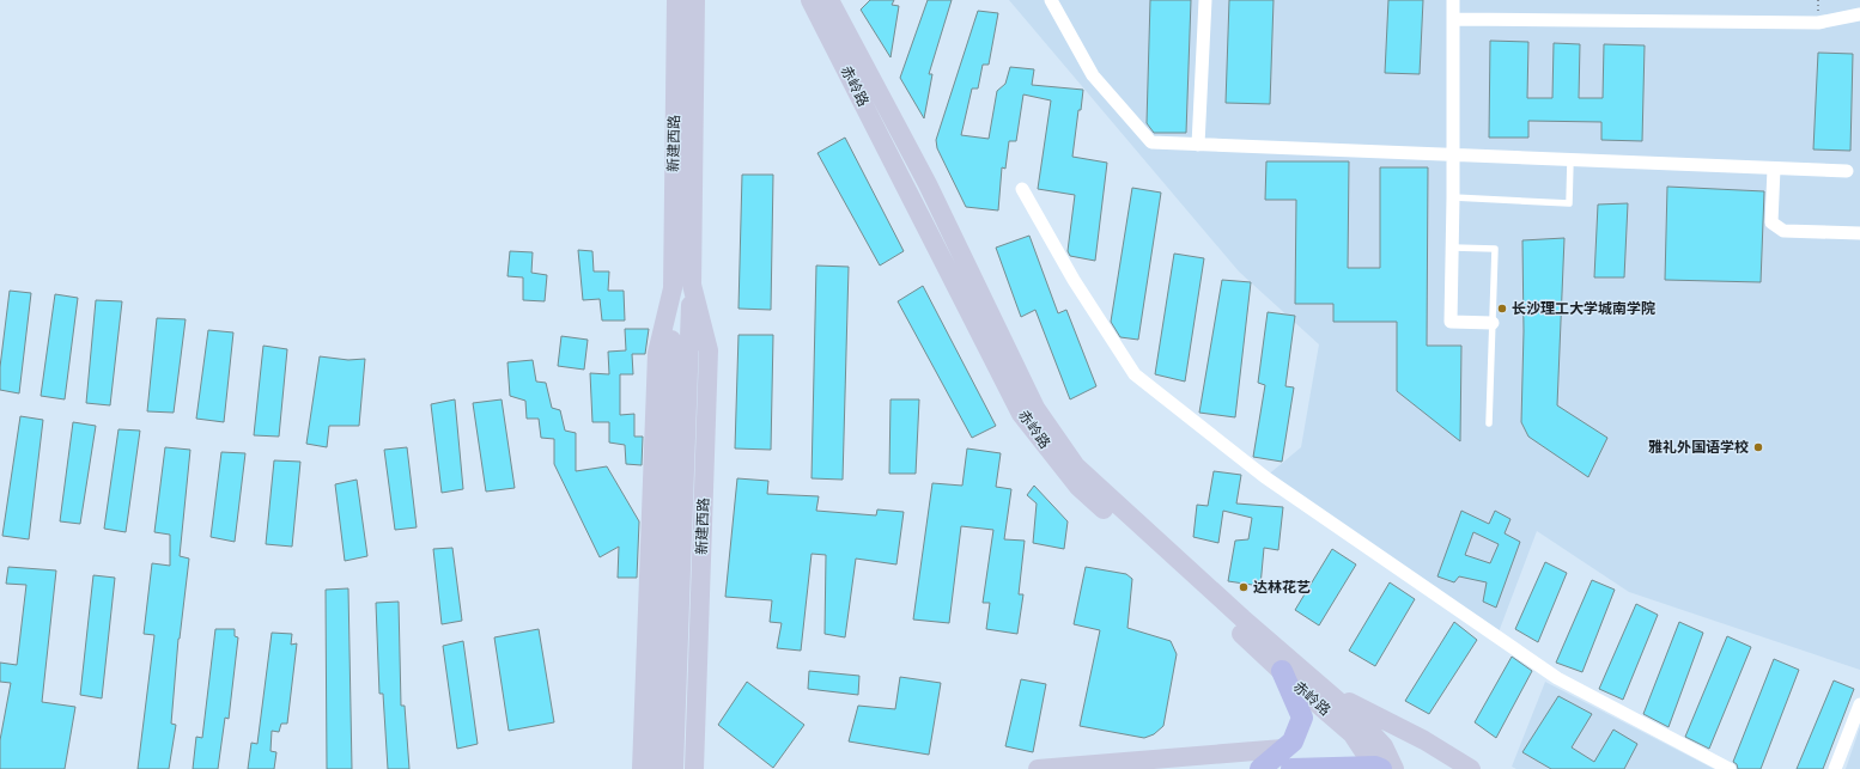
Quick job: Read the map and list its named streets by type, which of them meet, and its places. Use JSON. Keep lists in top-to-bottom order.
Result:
{
  "streets": {
    "main road": ["赤岭路", "新建西路"]
  },
  "places": ["长沙理工大学城南学院", "雅礼外国语学校", "达林花艺"]
}
